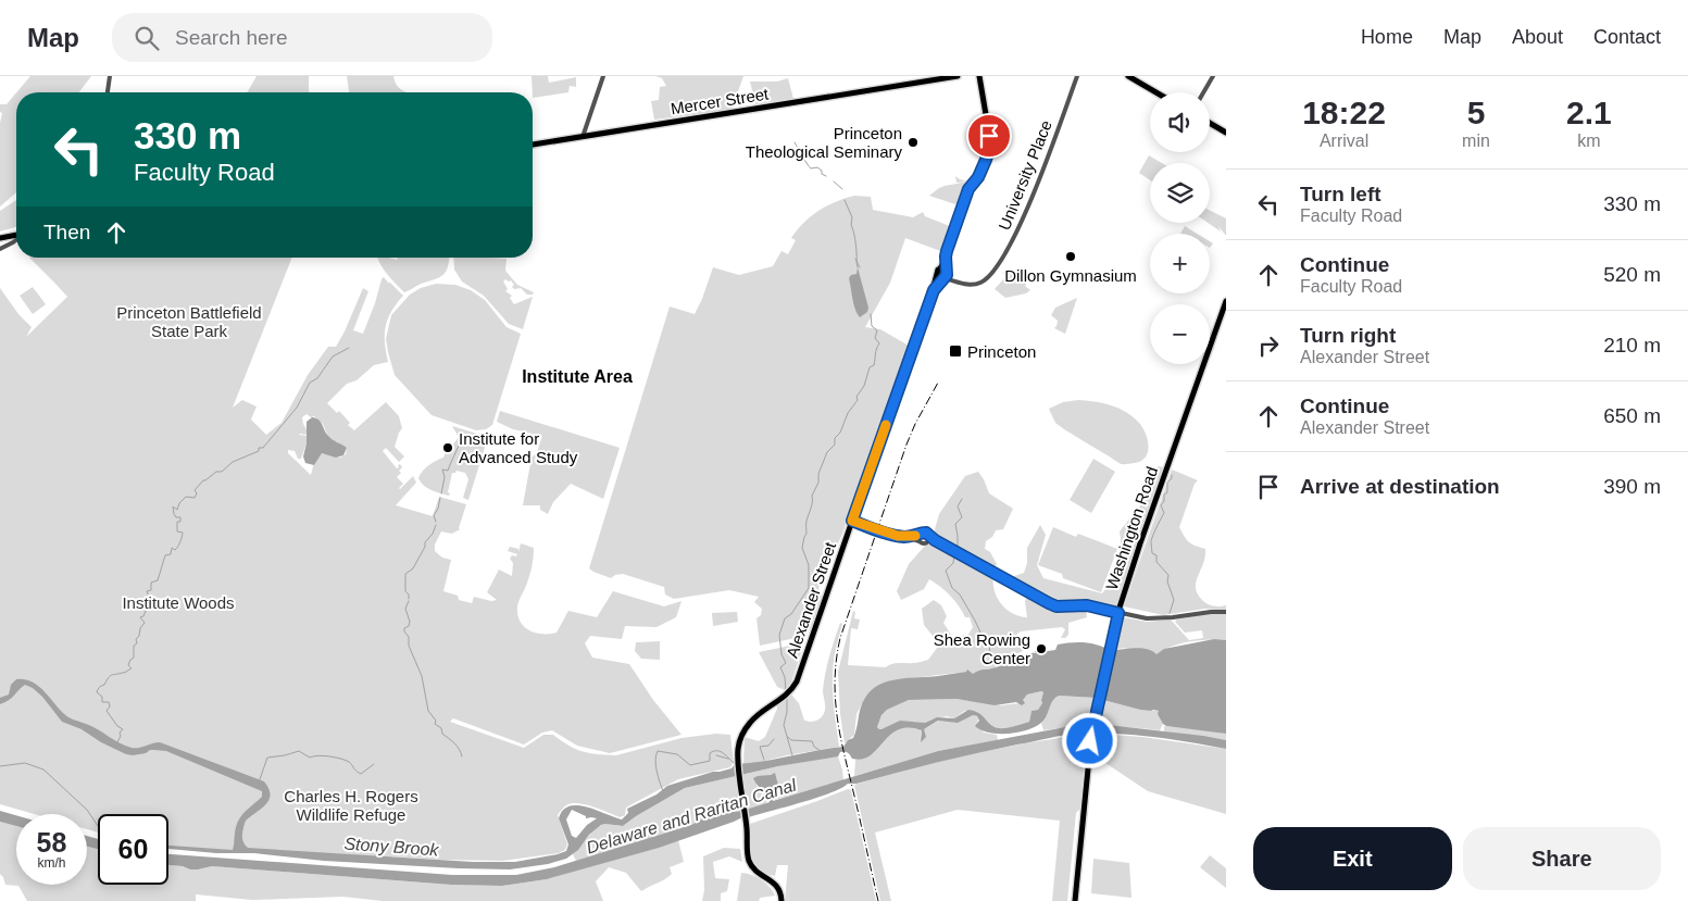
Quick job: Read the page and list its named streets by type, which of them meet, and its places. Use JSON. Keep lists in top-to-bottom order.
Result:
{
  "streets": {
    "main road": ["Mercer Street", "Washington Road", "Alexander Street"],
    "street": ["University Place"]
  },
  "crossings": [
    ["University Place", "Alexander Street"]
  ],
  "districts": ["Institute Area"],
  "water": ["Delaware and Raritan Canal", "Stony Brook"],
  "parks": ["Princeton Battlefield State Park", "Institute Woods", "Charles H. Rogers Wildlife Refuge"],
  "places": {
    "other": [
      "Princeton Theological Seminary",
      "Dillon Gymnasium",
      "Institute for Advanced Study",
      "Shea Rowing Center"
    ],
    "transit": ["Princeton"]
  },
  "page": {
    "header": "Map",
    "search": "Search here",
    "nav": [
      "Home",
      "Map",
      "About",
      "Contact"
    ],
    "eta": [
      "18:22",
      "Arrival",
      "5",
      "min",
      "2.1",
      "km"
    ],
    "map_buttons": ["+", "−"],
    "turn": ["330 m", "Faculty Road"],
    "list": [
      {
        "name": "Turn left",
        "note": "Faculty Road",
        "value": "330 m"
      },
      {
        "name": "Continue",
        "note": "Faculty Road",
        "value": "520 m"
      },
      {
        "name": "Turn right",
        "note": "Alexander Street",
        "value": "210 m"
      },
      {
        "name": "Continue",
        "note": "Alexander Street",
        "value": "650 m"
      },
      {
        "name": "Arrive at destination",
        "value": "390 m"
      }
    ],
    "then": "Then",
    "speed": "58 km/h",
    "limit": "60",
    "buttons": ["Exit", "Share"]
  }
}
